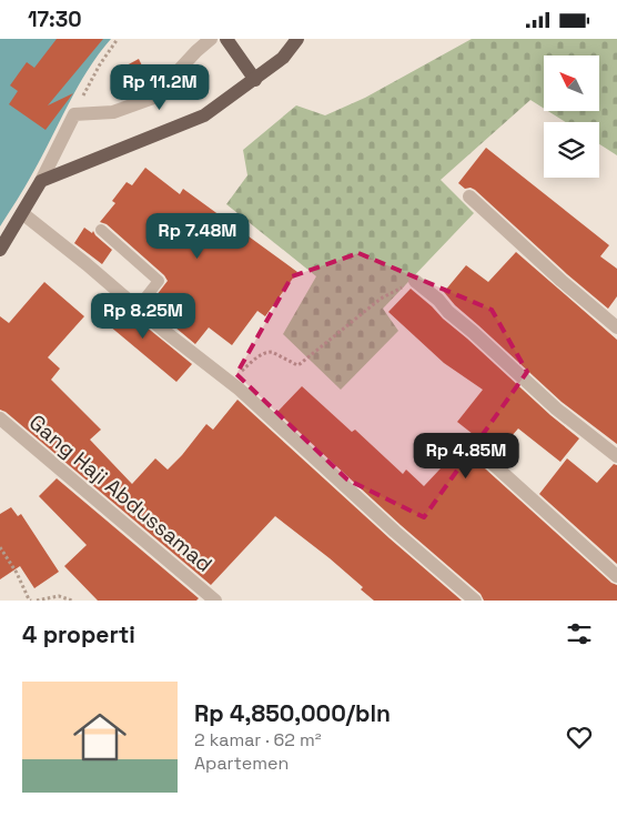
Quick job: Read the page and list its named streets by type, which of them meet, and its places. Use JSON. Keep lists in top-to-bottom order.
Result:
{
  "streets": {
    "street": ["Gang Haji Abdussamad"]
  },
  "north": "top left",
  "page": {
    "status": "17:30",
    "price": [
      "Rp 11.2M",
      "Rp 7.48M",
      "Rp 8.25M",
      "Rp 4.85M"
    ],
    "heading": "4 properti",
    "list": [
      {
        "name": "Rp 4,850,000/bln",
        "note": "2 kamar · 62 m² · Apartemen"
      }
    ]
  }
}
